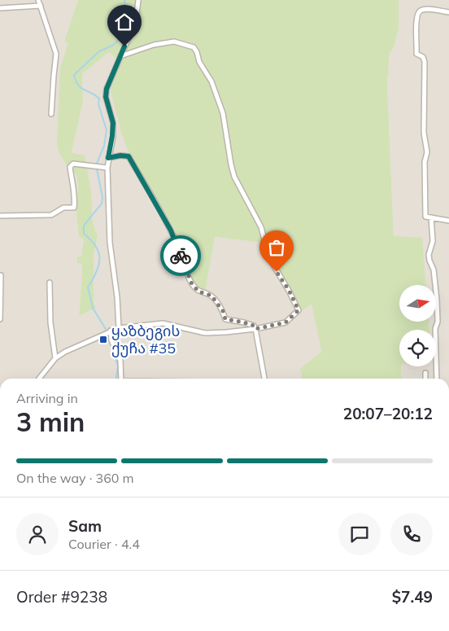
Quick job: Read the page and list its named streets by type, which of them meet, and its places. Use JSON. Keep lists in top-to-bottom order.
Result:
{
  "places": {
    "transit": ["ყაზბეგის ქუჩა #35"]
  },
  "north": "right",
  "page": {
    "heading": ["3 min", "Arriving in", "20:07–20:12"],
    "panel": [
      "Sam",
      "Courier · 4.4",
      "Order #9238",
      "$7.49"
    ],
    "bar": "On the way · 360 m"
  }
}
